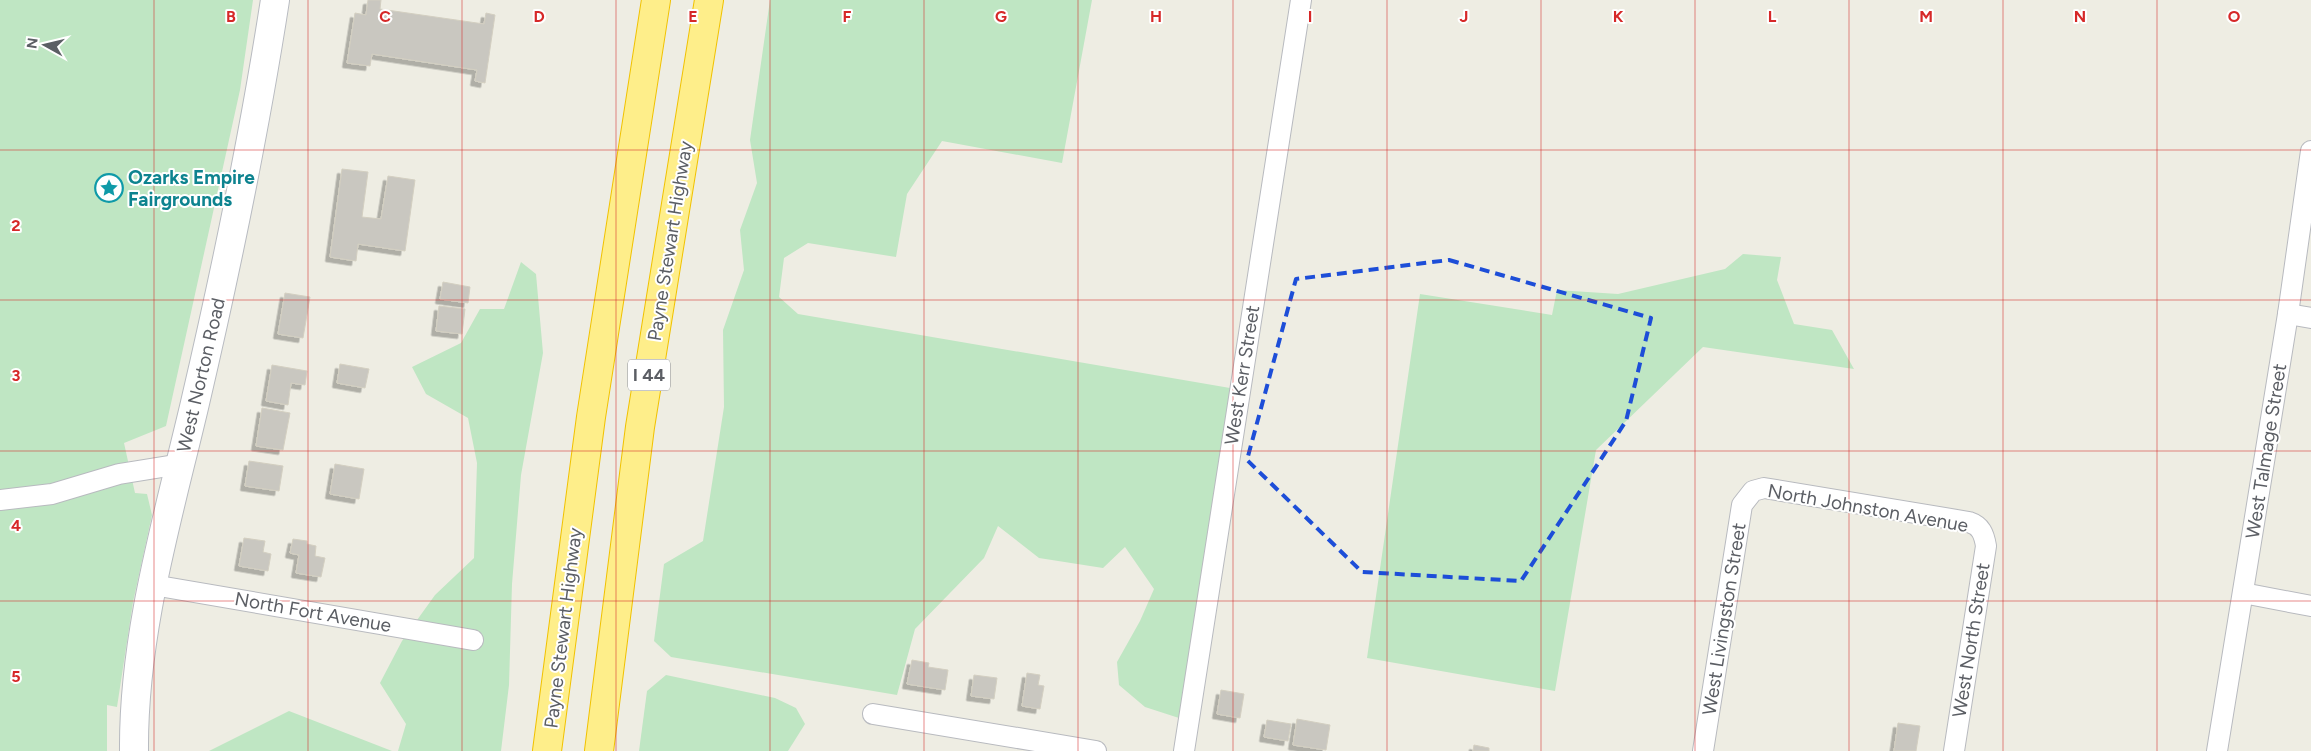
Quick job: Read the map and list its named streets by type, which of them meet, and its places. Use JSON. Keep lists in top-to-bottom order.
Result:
{
  "streets": {
    "highway": ["Payne Stewart Highway", "I 44"],
    "main road": ["West Norton Road"],
    "street": [
      "West Kerr Street",
      "West Talmage Street",
      "North Johnston Avenue",
      "North Fort Avenue",
      "West Livingston Street",
      "West North Street"
    ]
  },
  "crossings": [
    ["West Norton Road", "North Fort Avenue"],
    ["North Johnston Avenue", "West Livingston Street"],
    ["North Johnston Avenue", "West North Street"]
  ],
  "places": {
    "place": ["Ozarks Empire Fairgrounds"]
  },
  "north": "left",
  "grid": {
    "columns": [
      "B",
      "C",
      "D",
      "E",
      "F",
      "G",
      "H",
      "I",
      "J",
      "K",
      "L",
      "M",
      "N",
      "O"
    ],
    "rows": [
      "2",
      "3",
      "4",
      "5"
    ]
  }
}
